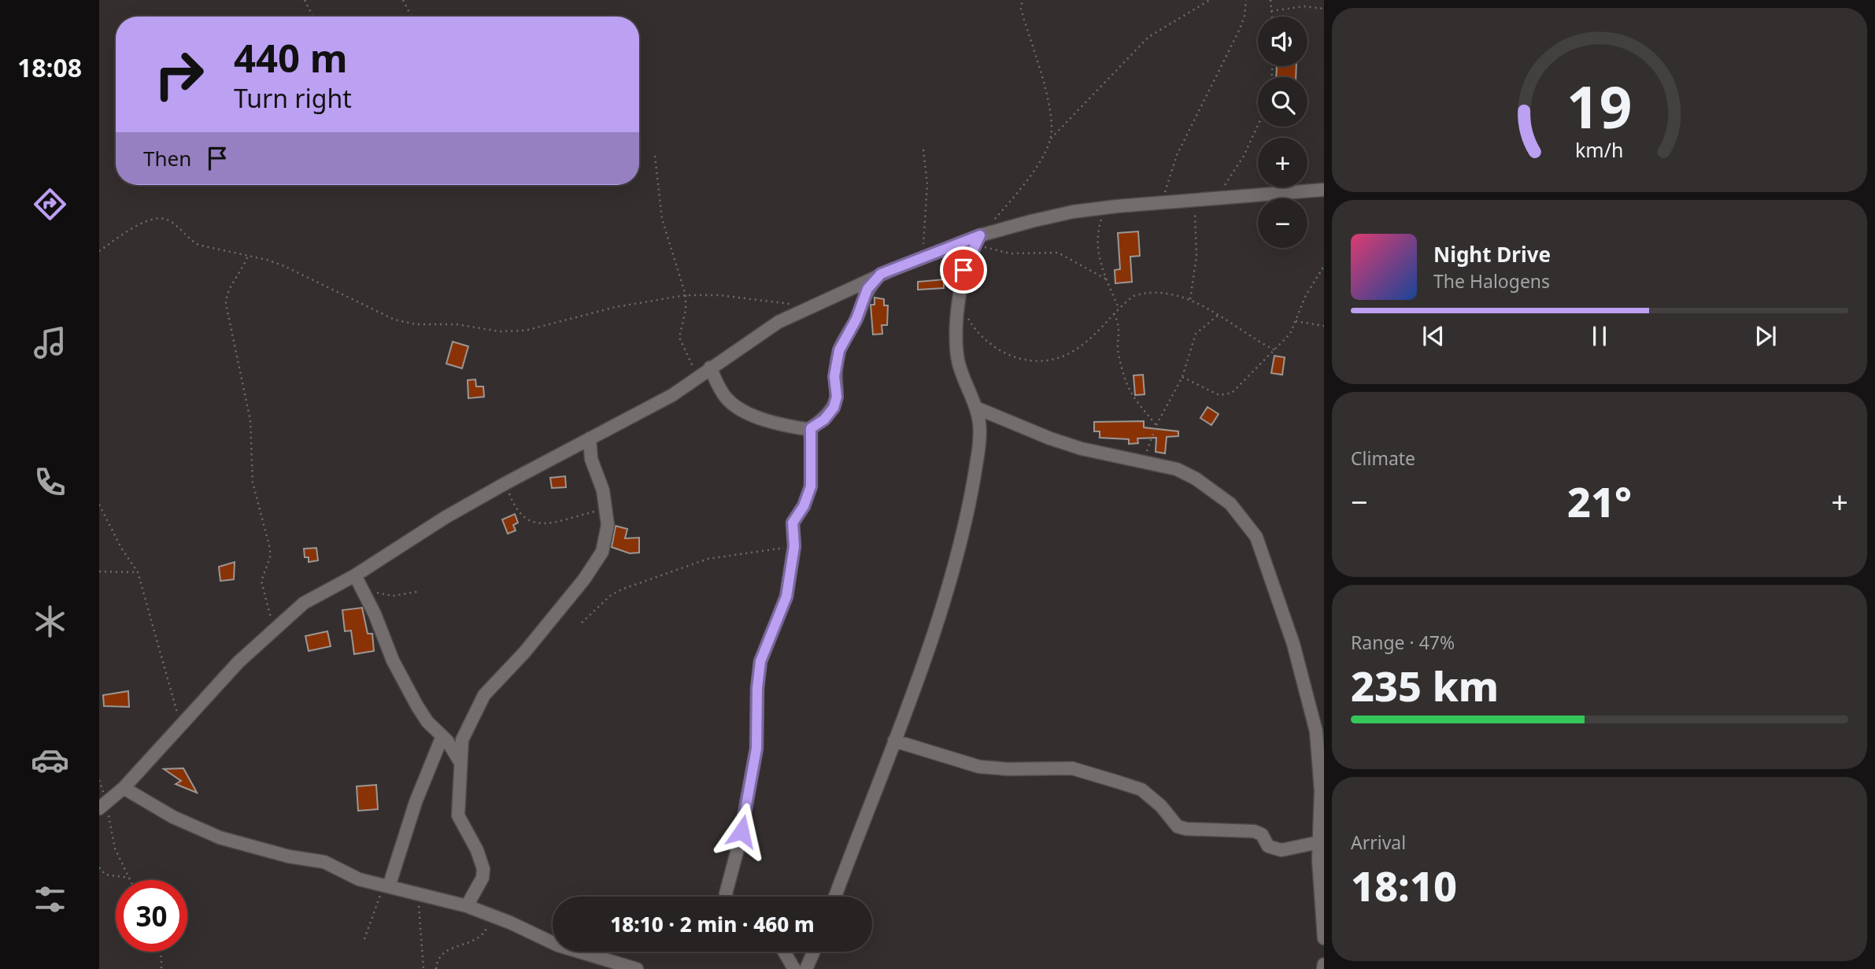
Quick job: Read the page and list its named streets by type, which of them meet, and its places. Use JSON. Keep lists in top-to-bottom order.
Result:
{
  "page": {
    "tabs": "18:08",
    "map_buttons": ["+", "−"],
    "turn": ["440 m", "Turn right"],
    "then": "Then",
    "song": ["Night Drive", "The Halogens"],
    "tile": [
      "Climate",
      ["Range · 47%", "235 km"],
      ["Arrival", "18:10"]
    ],
    "heat": ["−", "21°", "+"],
    "limit": "30",
    "trip": "18:10 · 2 min · 460 m",
    "gauge": ["19", "km/h"]
  }
}
